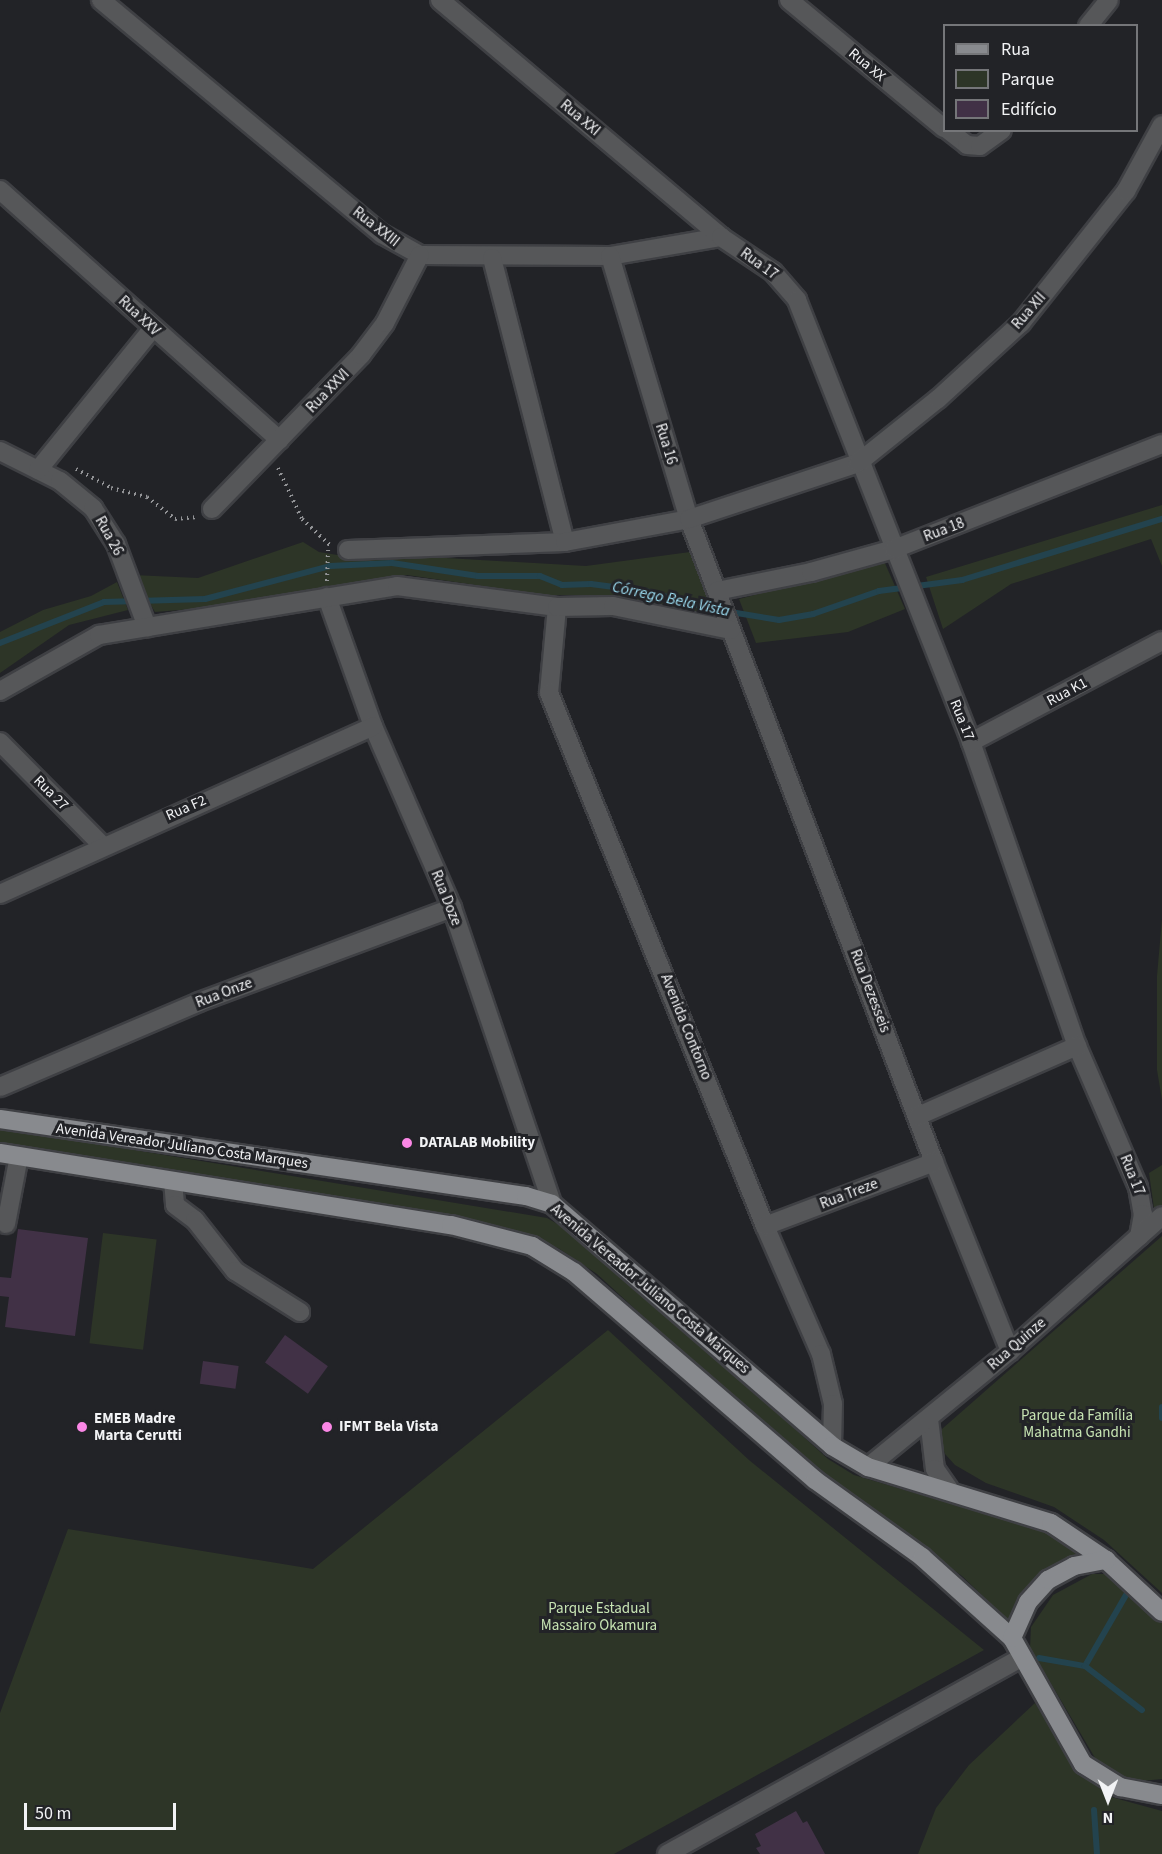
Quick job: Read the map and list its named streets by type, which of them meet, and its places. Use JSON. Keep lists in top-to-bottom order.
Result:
{
  "streets": {
    "main road": ["Avenida Vereador Juliano Costa Marques"],
    "street": [
      "Rua XX",
      "Rua XXI",
      "Rua XXIII",
      "Rua 17",
      "Rua XII",
      "Rua XXV",
      "Rua XXVI",
      "Rua 16",
      "Rua 18",
      "Rua 26",
      "Rua K1",
      "Rua 27",
      "Rua F2",
      "Rua Doze",
      "Rua Dezesseis",
      "Rua Onze",
      "Avenida Contorno",
      "Rua Treze",
      "Rua Quinze"
    ]
  },
  "crossings": [
    ["Rua XXI", "Rua XXIII"],
    ["Rua XXI", "Rua 17"],
    ["Rua XXIII", "Rua 17"],
    ["Rua XXIII", "Rua XXVI"],
    ["Rua XXIII", "Rua 16"],
    ["Rua 17", "Rua XII"],
    ["Rua 17", "Rua 18"],
    ["Rua 17", "Rua K1"],
    ["Rua 17", "Rua Quinze"],
    ["Rua XXV", "Rua XXVI"],
    ["Rua 16", "Rua 18"],
    ["Rua 16", "Rua Dezesseis"],
    ["Rua 27", "Rua F2"],
    ["Rua F2", "Rua Doze"],
    ["Rua Doze", "Rua Onze"],
    ["Rua Doze", "Avenida Vereador Juliano Costa Marques"],
    ["Rua Dezesseis", "Rua Treze"],
    ["Rua Dezesseis", "Rua Quinze"],
    ["Avenida Contorno", "Avenida Vereador Juliano Costa Marques"],
    ["Avenida Contorno", "Rua Treze"],
    ["Avenida Vereador Juliano Costa Marques", "Rua Quinze"]
  ],
  "water": ["Córrego Bela Vista"],
  "parks": ["Parque da Família Mahatma Gandhi", "Parque Estadual Massairo Okamura"],
  "places": ["DATALAB Mobility", "EMEB Madre Marta Cerutti", "IFMT Bela Vista"],
  "legend": ["Rua", "Parque", "Edifício"],
  "scale_bar": "50 m",
  "north": "bottom"
}
